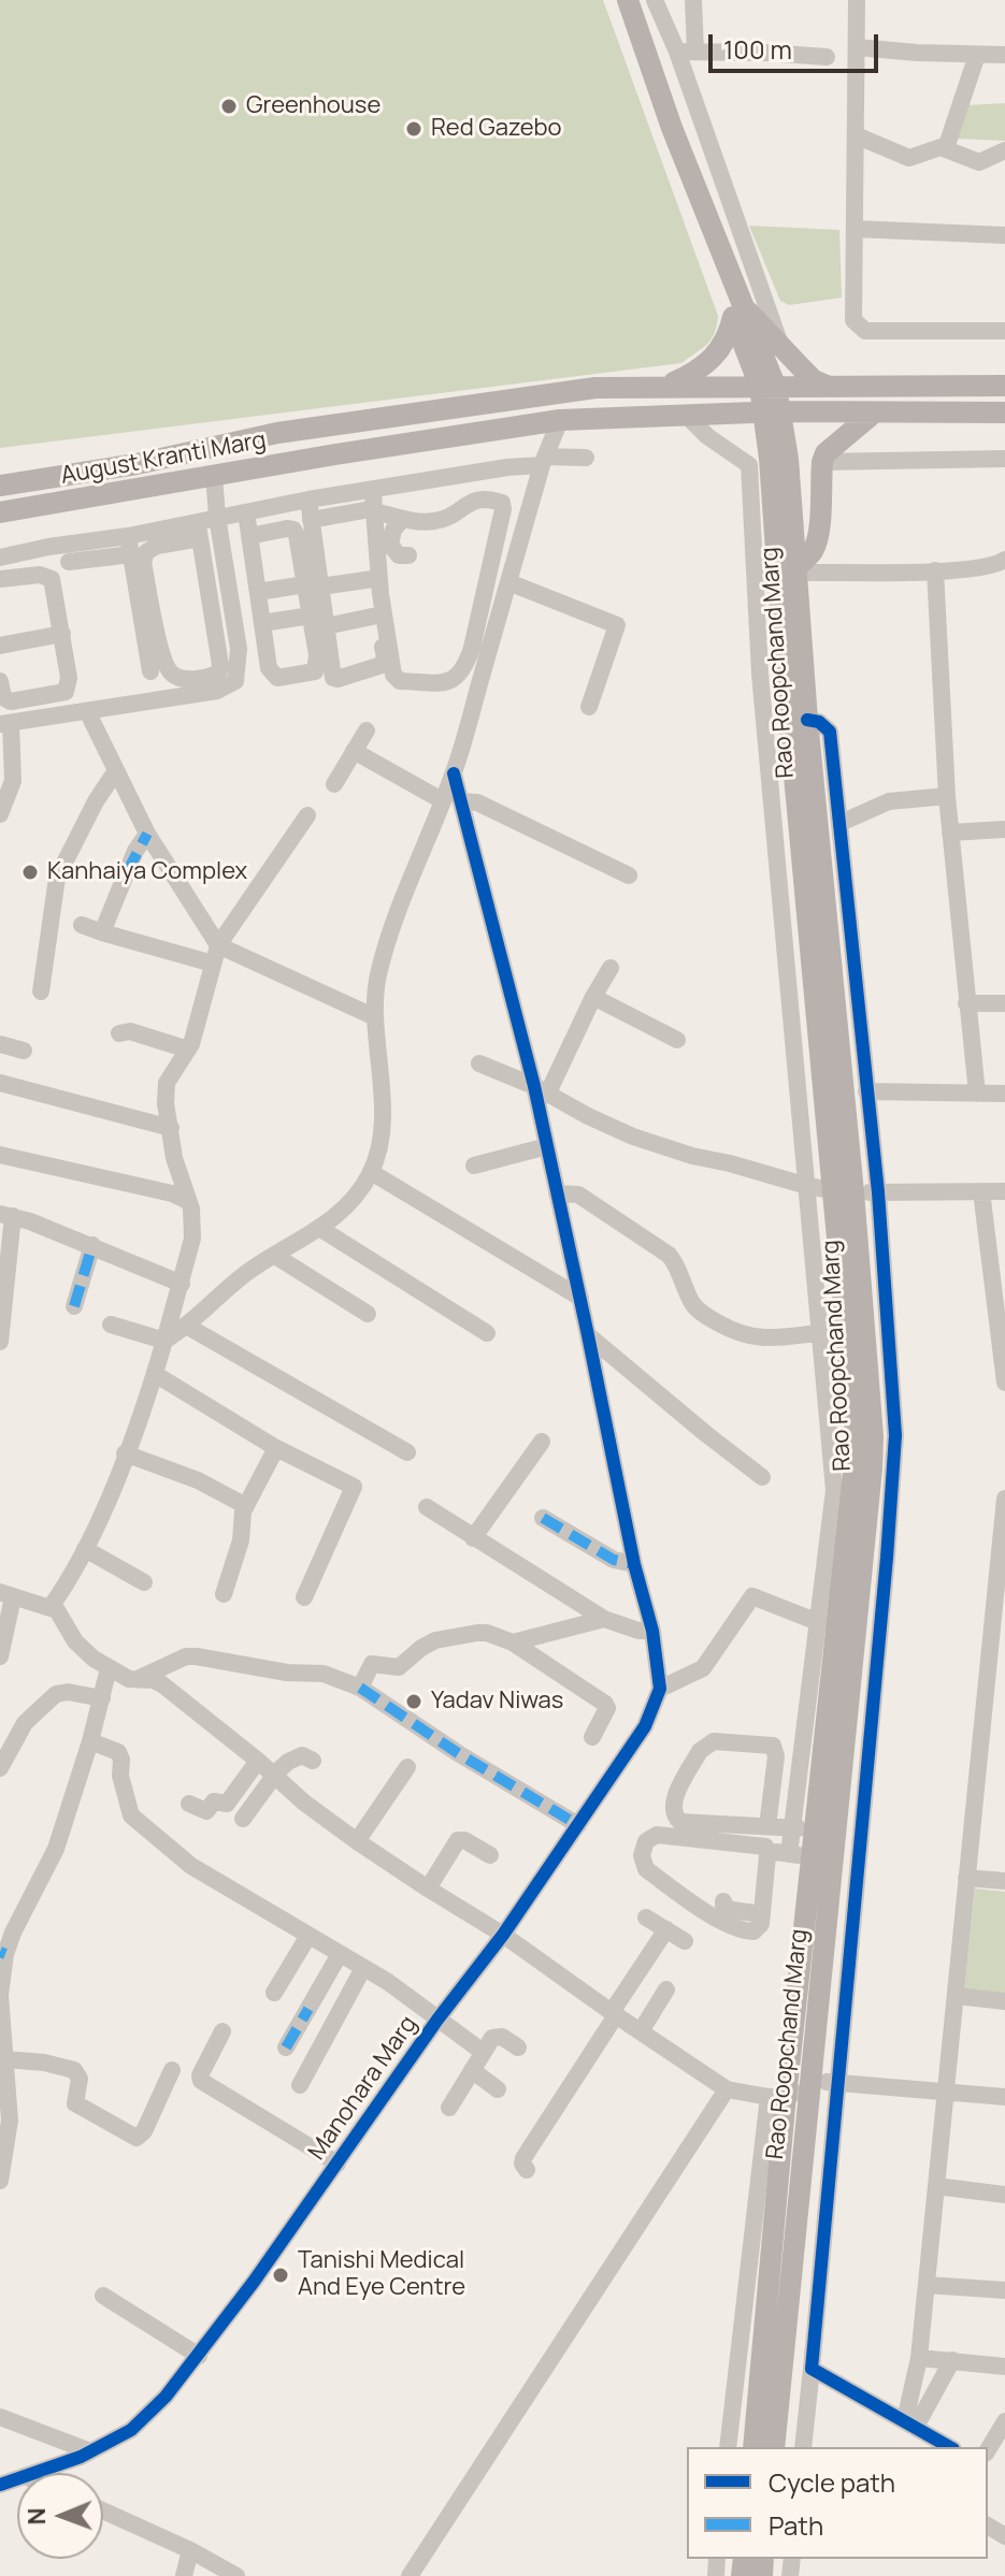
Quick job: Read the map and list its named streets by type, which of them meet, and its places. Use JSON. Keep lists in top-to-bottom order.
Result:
{
  "streets": {
    "main road": ["August Kranti Marg", "Rao Roopchand Marg"],
    "street": ["Manohara Marg"]
  },
  "crossings": [
    ["August Kranti Marg", "Rao Roopchand Marg"]
  ],
  "places": [
    "Greenhouse",
    "Red Gazebo",
    "Kanhaiya Complex",
    "Yadav Niwas",
    "Tanishi Medical And Eye Centre"
  ],
  "legend": ["Cycle path", "Path"],
  "scale_bar": "100 m",
  "north": "left"
}
